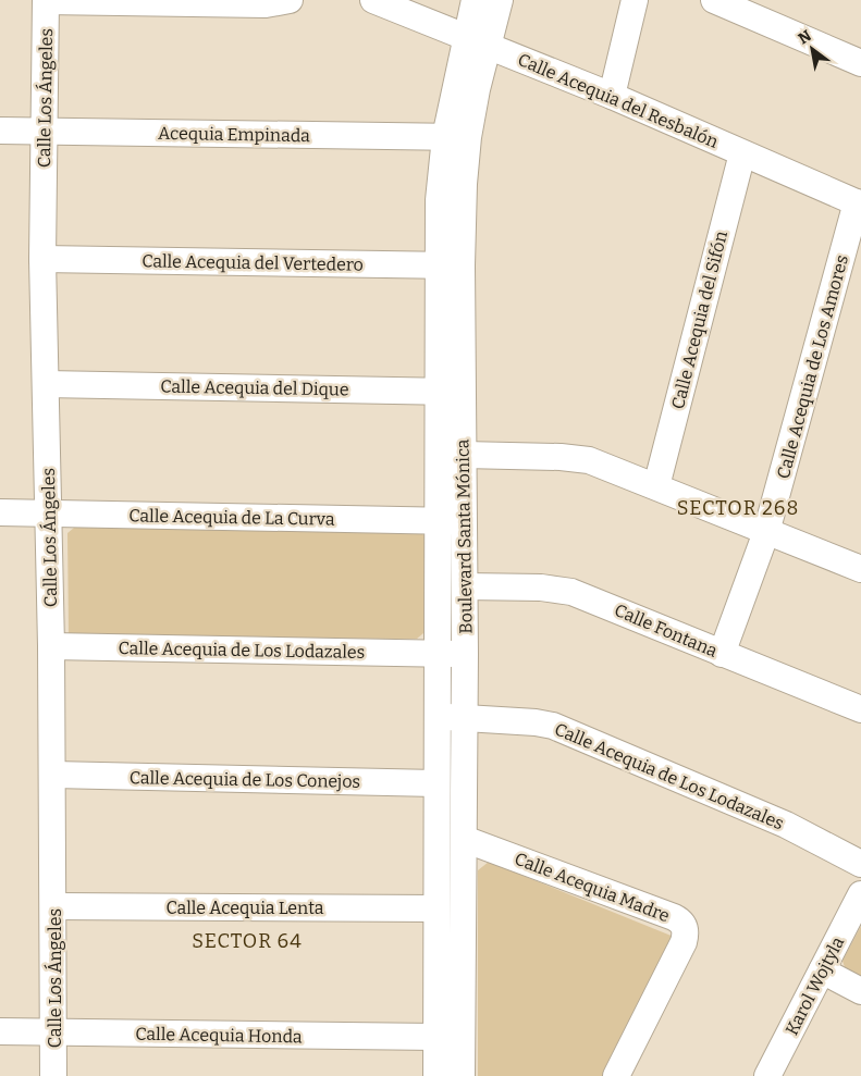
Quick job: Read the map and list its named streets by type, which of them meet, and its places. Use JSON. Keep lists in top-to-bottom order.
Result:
{
  "streets": {
    "street": [
      "Calle Los Ángeles",
      "Calle Acequia del Resbalón",
      "Acequia Empinada",
      "Calle Acequia del Vertedero",
      "Calle Acequia del Sifón",
      "Calle Acequia de Los Amores",
      "Calle Acequia del Dique",
      "Calle Acequia de La Curva",
      "Boulevard Santa Mónica",
      "Calle Fontana",
      "Calle Acequia de Los Lodazales",
      "Calle Acequia de Los Conejos",
      "Calle Acequia Madre",
      "Calle Acequia Lenta",
      "Karol Wojtyla",
      "Calle Acequia Honda"
    ]
  },
  "crossings": [
    ["Calle Los Ángeles", "Acequia Empinada"],
    ["Calle Los Ángeles", "Calle Acequia del Vertedero"],
    ["Calle Los Ángeles", "Calle Acequia del Dique"],
    ["Calle Los Ángeles", "Calle Acequia de La Curva"],
    ["Calle Los Ángeles", "Calle Acequia de Los Lodazales"],
    ["Calle Los Ángeles", "Calle Acequia de Los Conejos"],
    ["Calle Los Ángeles", "Calle Acequia Lenta"],
    ["Calle Los Ángeles", "Calle Acequia Honda"],
    ["Calle Acequia del Resbalón", "Calle Acequia del Sifón"],
    ["Calle Acequia del Resbalón", "Calle Acequia de Los Amores"],
    ["Calle Acequia del Resbalón", "Boulevard Santa Mónica"],
    ["Acequia Empinada", "Boulevard Santa Mónica"],
    ["Calle Acequia del Vertedero", "Boulevard Santa Mónica"],
    ["Calle Acequia de Los Amores", "Calle Fontana"],
    ["Calle Acequia del Dique", "Boulevard Santa Mónica"],
    ["Calle Acequia de La Curva", "Boulevard Santa Mónica"],
    ["Boulevard Santa Mónica", "Calle Fontana"],
    ["Boulevard Santa Mónica", "Calle Acequia de Los Lodazales"],
    ["Boulevard Santa Mónica", "Calle Acequia de Los Conejos"],
    ["Boulevard Santa Mónica", "Calle Acequia Madre"],
    ["Boulevard Santa Mónica", "Calle Acequia Lenta"],
    ["Boulevard Santa Mónica", "Calle Acequia Honda"]
  ],
  "districts": ["SECTOR 268", "SECTOR 64"],
  "north": "top left"
}
